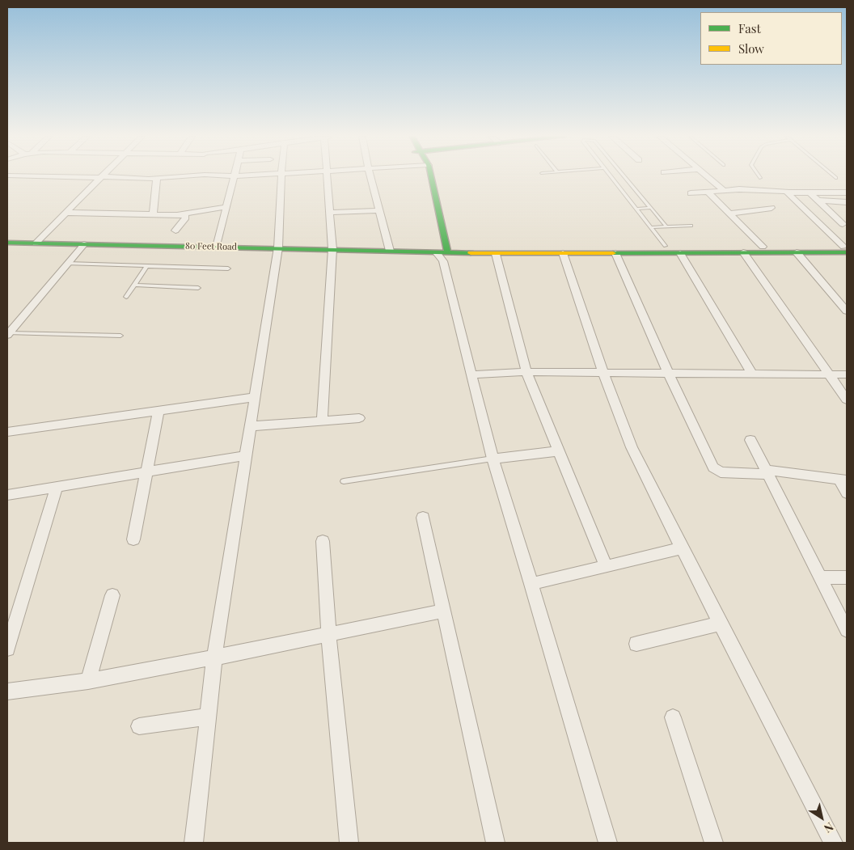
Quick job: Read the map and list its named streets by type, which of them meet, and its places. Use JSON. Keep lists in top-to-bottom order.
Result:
{
  "streets": {
    "main road": ["80 Feet Road"]
  },
  "legend": ["Fast", "Slow"],
  "north": "bottom right"
}
